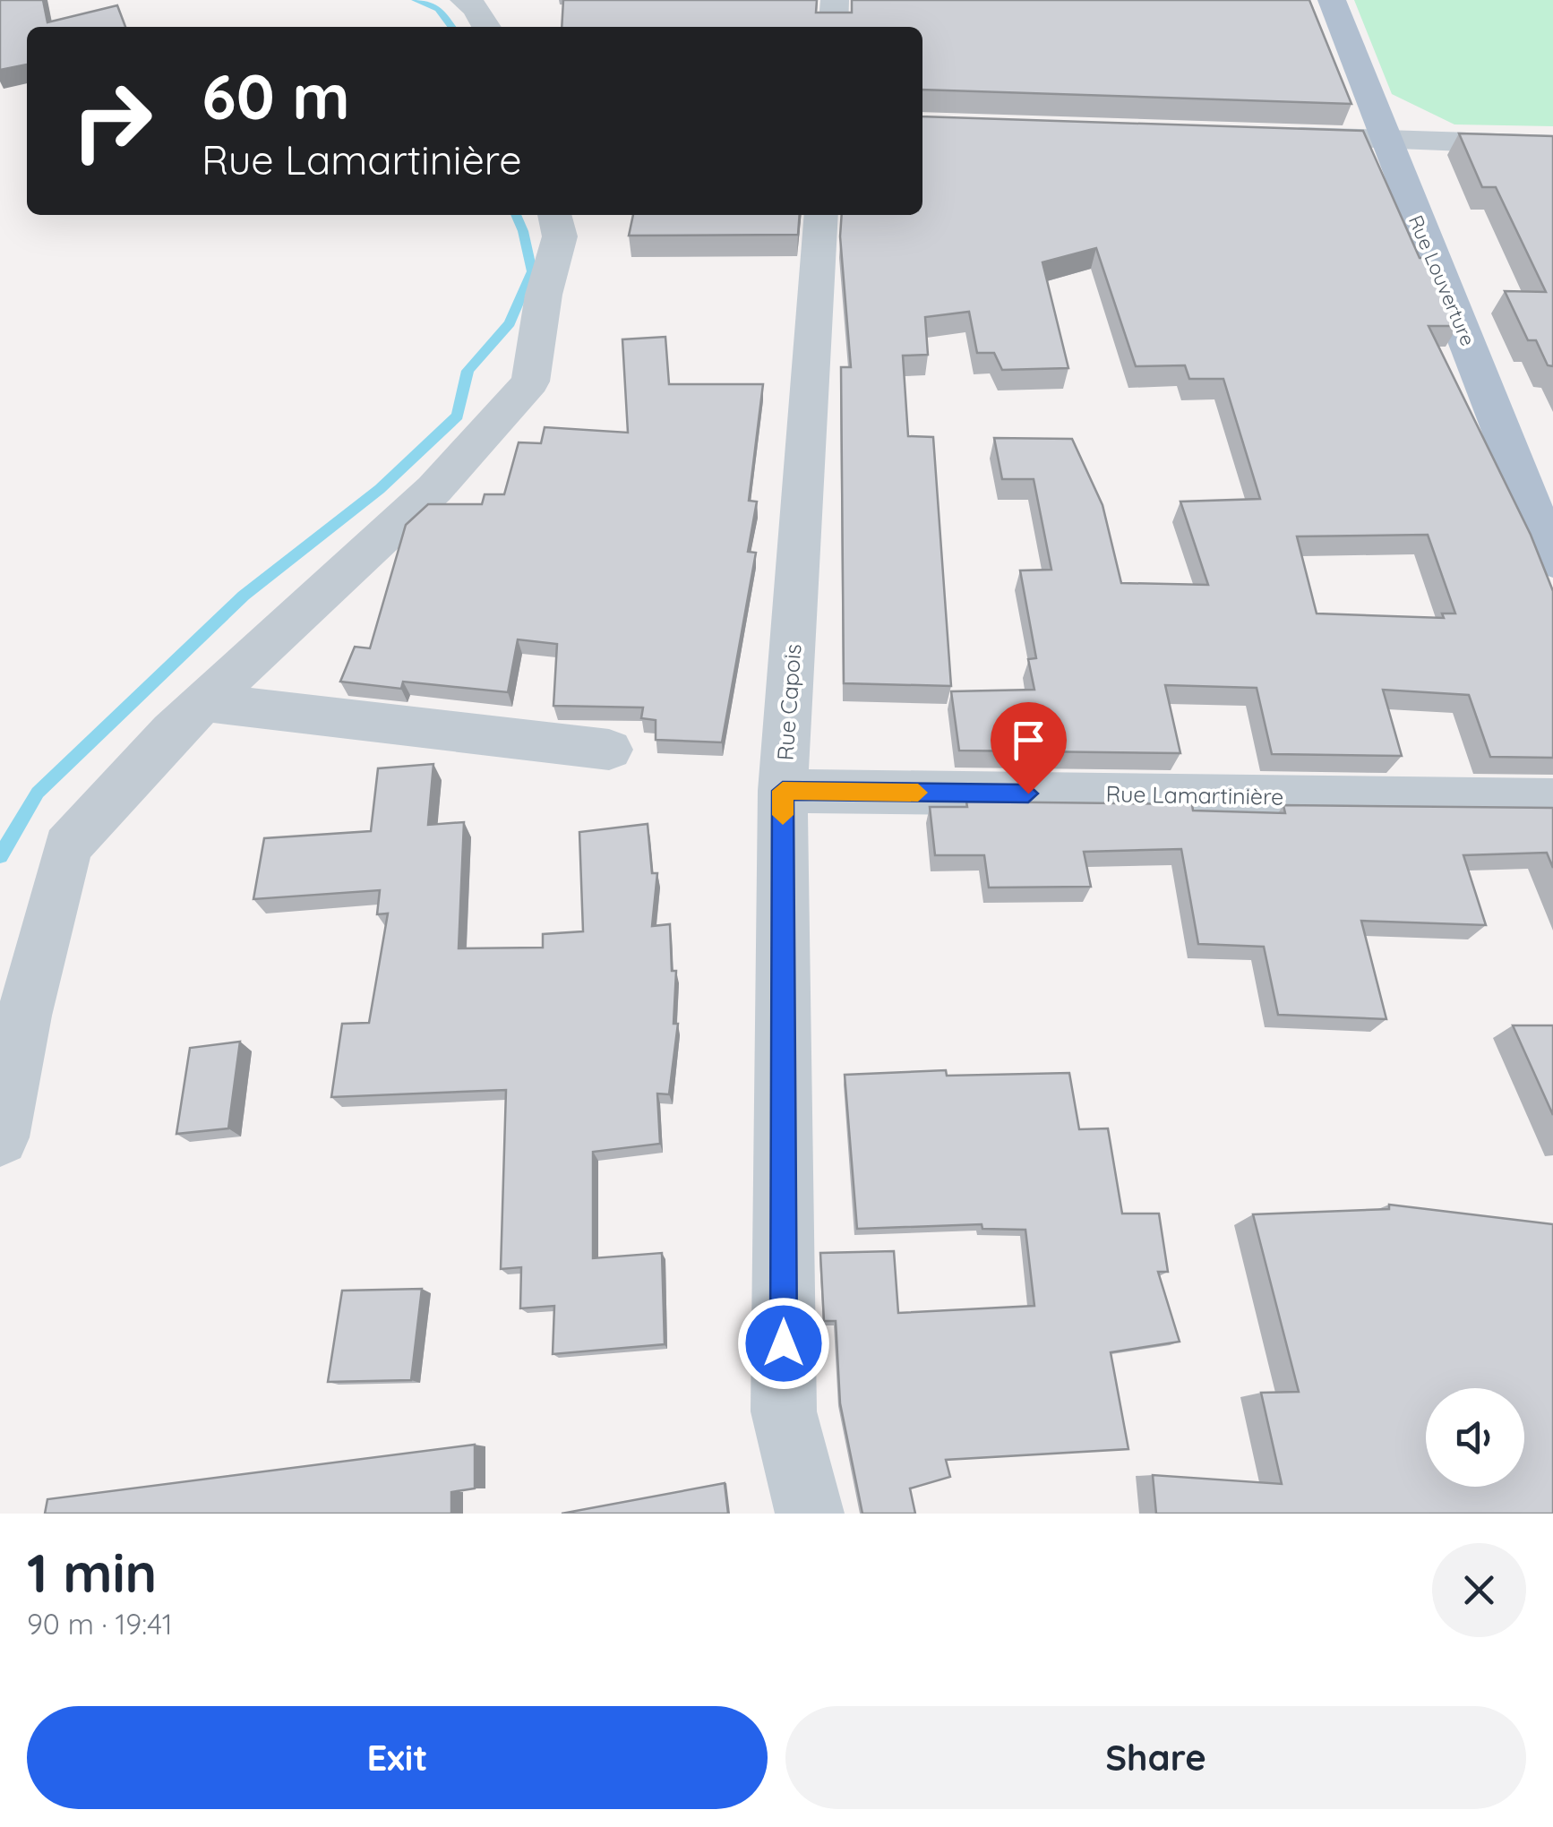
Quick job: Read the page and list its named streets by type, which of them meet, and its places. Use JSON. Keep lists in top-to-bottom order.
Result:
{
  "streets": {
    "main road": ["Rue Louverture"],
    "street": ["Rue Capois", "Rue Lamartinière"]
  },
  "crossings": [
    ["Rue Capois", "Rue Lamartinière"]
  ],
  "page": {
    "turn": ["60 m", "Rue Lamartinière"],
    "heading": ["1 min", "90 m · 19:41"],
    "buttons": ["Exit", "Share"]
  }
}
